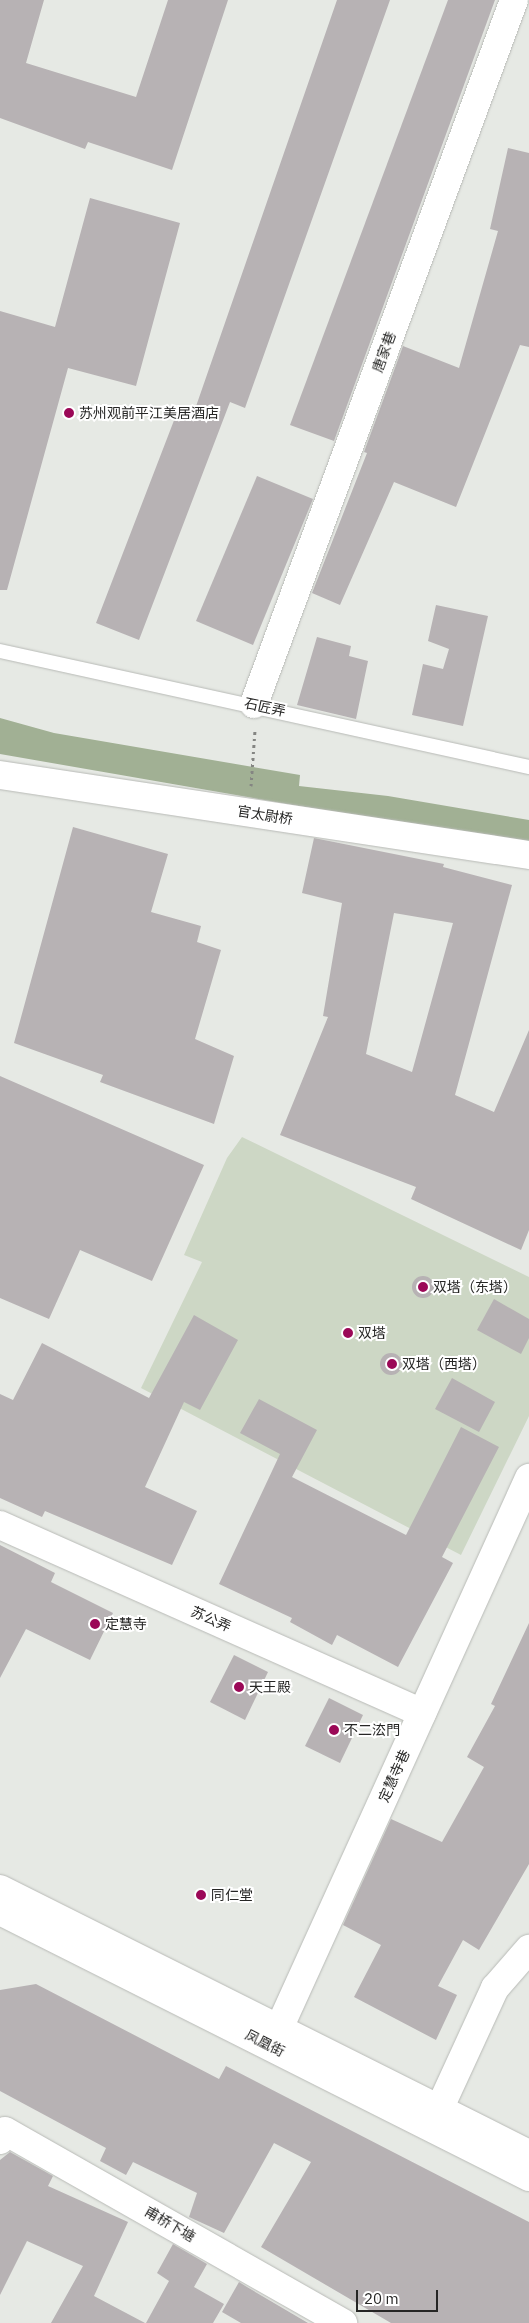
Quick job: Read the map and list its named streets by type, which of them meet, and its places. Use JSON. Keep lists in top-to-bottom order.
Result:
{
  "streets": {
    "street": [
      "唐家巷",
      "官太尉桥",
      "苏公弄",
      "定慧寺巷",
      "凤凰街",
      "甫桥下塘"
    ],
    "lane": ["石匠弄"]
  },
  "crossings": [
    ["唐家巷", "石匠弄"],
    ["苏公弄", "定慧寺巷"],
    ["定慧寺巷", "凤凰街"]
  ],
  "places": [
    "苏州观前平江美居酒店",
    "双塔（东塔）",
    "双塔",
    "双塔（西塔）",
    "定慧寺",
    "天王殿",
    "不二㳒門",
    "同仁堂"
  ],
  "scale_bar": "20 m"
}
